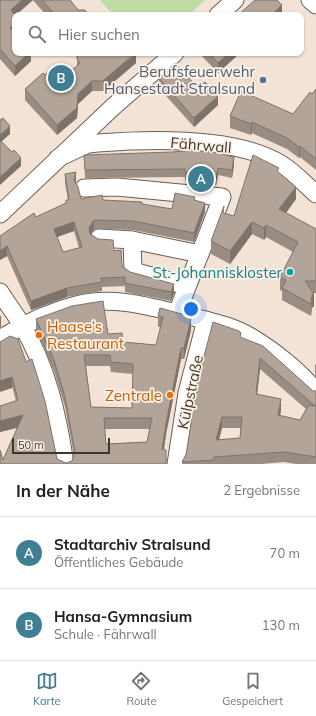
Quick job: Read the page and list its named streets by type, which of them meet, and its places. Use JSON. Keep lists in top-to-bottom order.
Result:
{
  "streets": {
    "street": ["Fährwall", "Külpstraße"]
  },
  "places": [
    "Berufsfeuerwehr Hansestadt Stralsund",
    "St.-Johanniskloster",
    "Haase‘s Restaurant",
    "Zentrale"
  ],
  "scale_bar": "50 m",
  "page": {
    "search": "Hier suchen",
    "pins": ["B", "A"],
    "scale": "50 m",
    "heading": ["In der Nähe", "2 Ergebnisse"],
    "list": [
      {
        "mark": "A",
        "name": "Stadtarchiv Stralsund",
        "note": "Öffentliches Gebäude",
        "value": "70 m"
      },
      {
        "mark": "B",
        "name": "Hansa-Gymnasium",
        "note": "Schule · Fährwall",
        "value": "130 m"
      }
    ],
    "nav": ["Karte", "Route", "Gespeichert"]
  }
}
